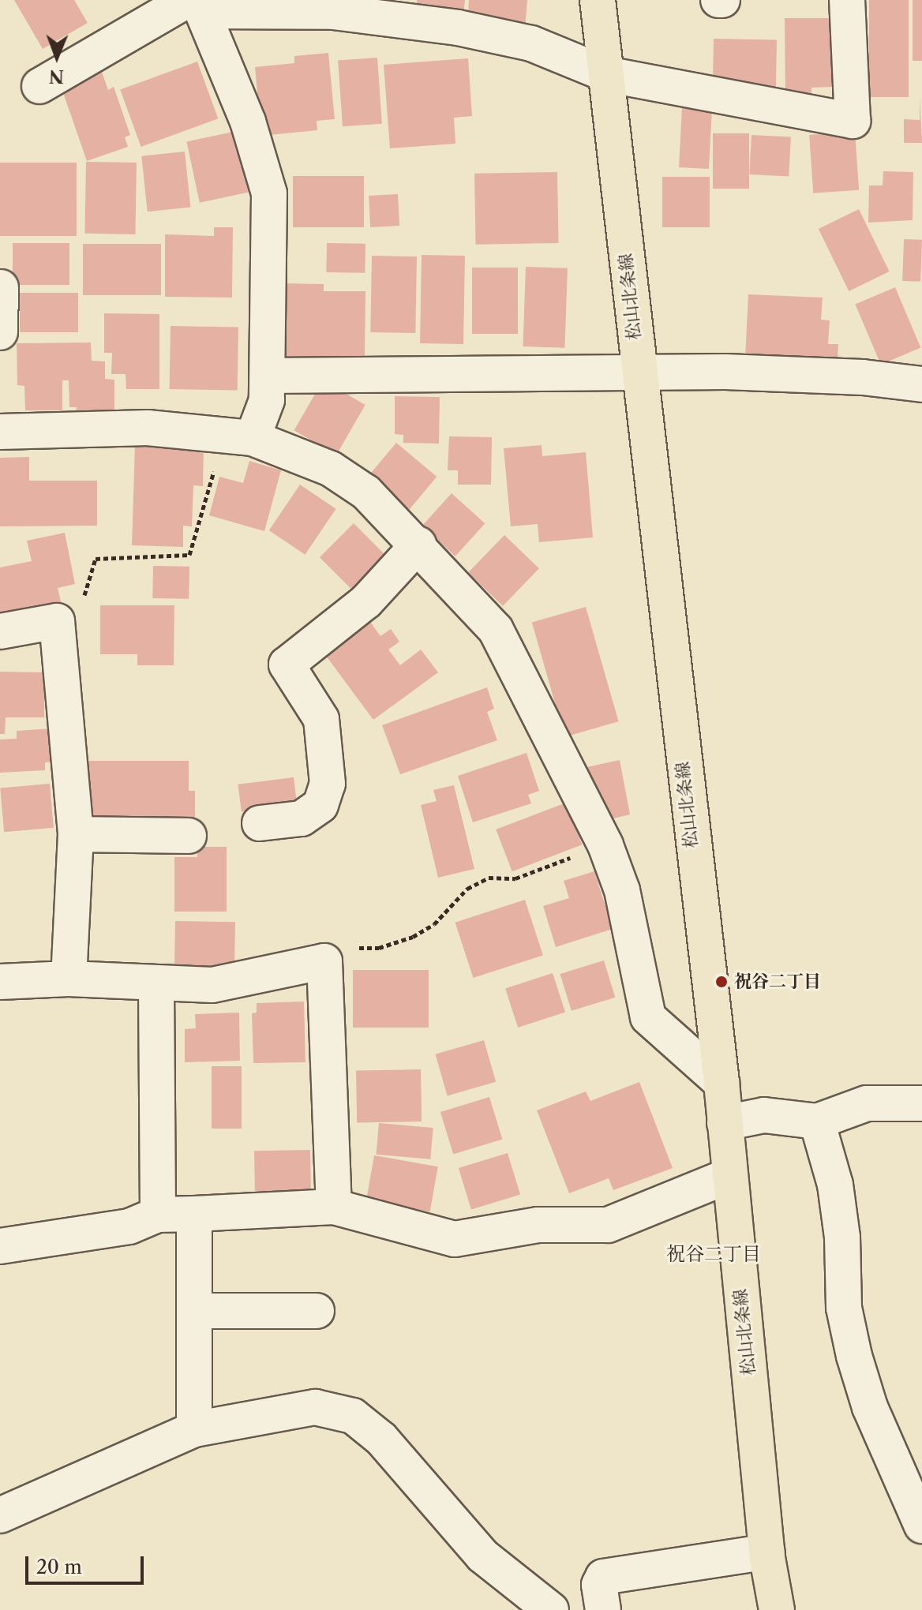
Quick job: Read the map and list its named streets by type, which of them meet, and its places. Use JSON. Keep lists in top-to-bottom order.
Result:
{
  "streets": {
    "main road": ["松山北条線"]
  },
  "districts": ["祝谷二丁目"],
  "places": ["祝谷二丁目"],
  "scale_bar": "20 m",
  "north": "bottom"
}
